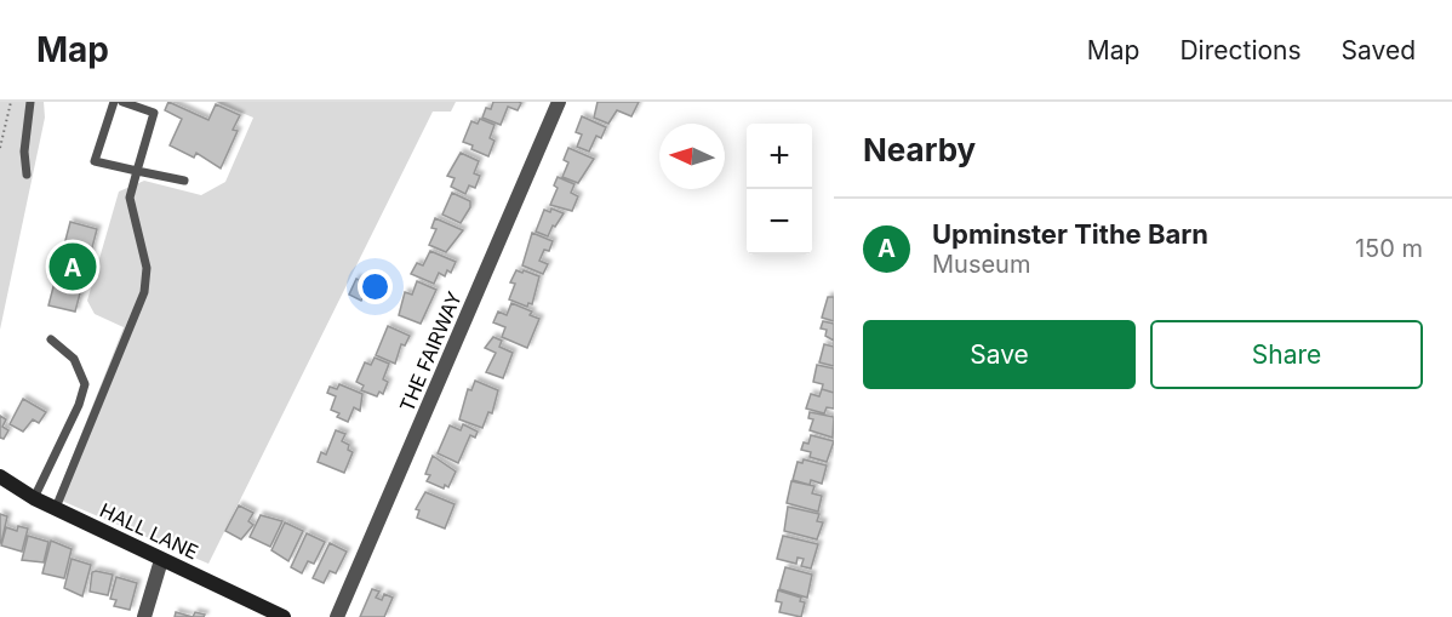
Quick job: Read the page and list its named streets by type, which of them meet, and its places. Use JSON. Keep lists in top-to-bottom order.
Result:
{
  "streets": {
    "street": ["THE FAIRWAY", "HALL LANE"]
  },
  "north": "left",
  "page": {
    "header": "Map",
    "nav": ["Map", "Directions", "Saved"],
    "heading": "Nearby",
    "map_buttons": ["+", "−"],
    "list": [
      {
        "mark": "A",
        "name": "Upminster Tithe Barn",
        "note": "Museum",
        "value": "150 m"
      }
    ],
    "pins": "A",
    "buttons": ["Save", "Share"]
  }
}
